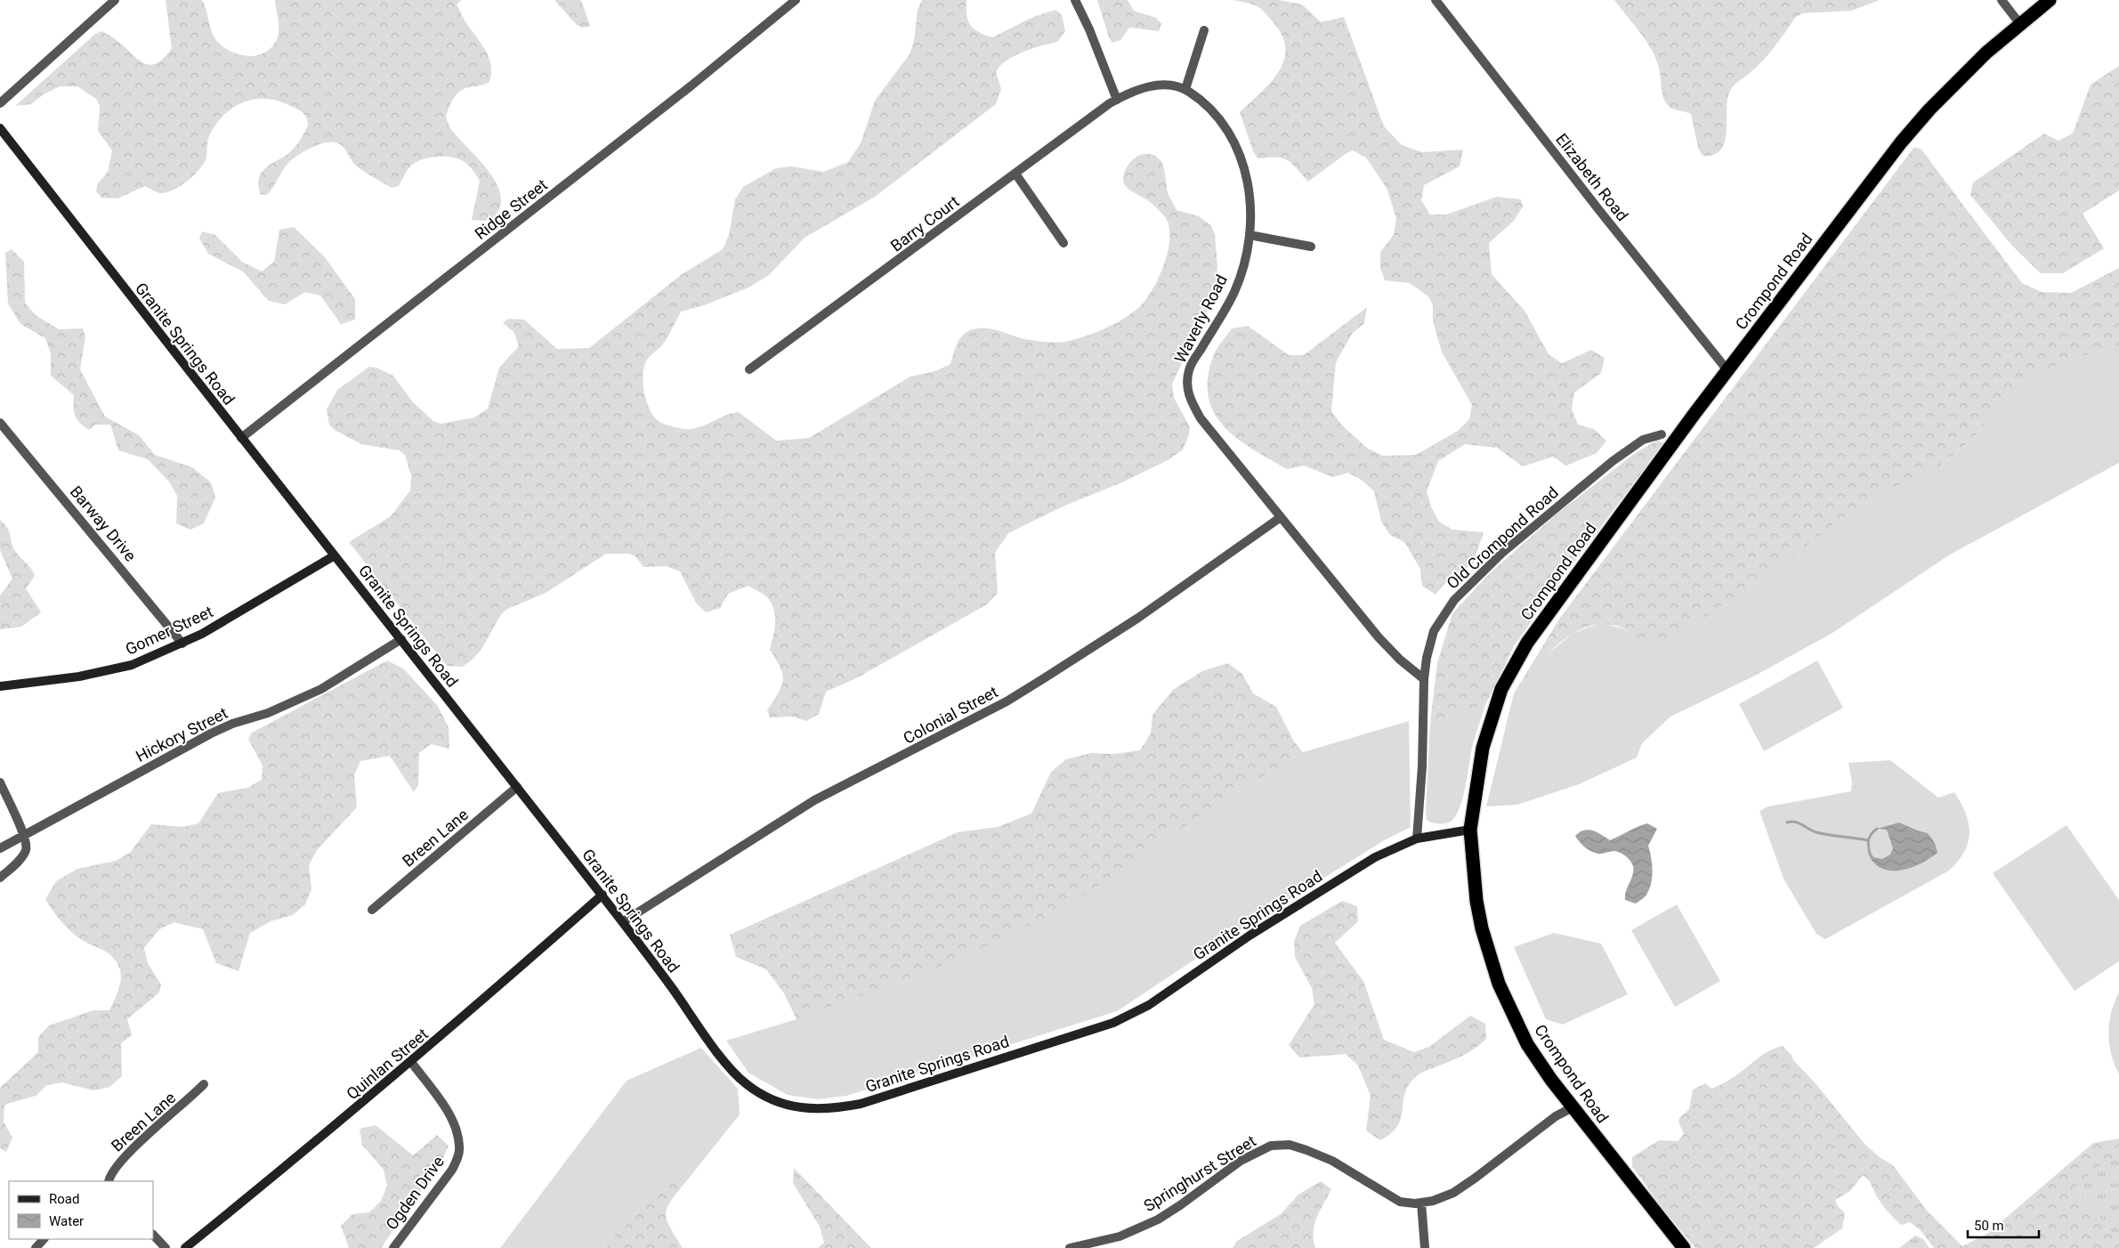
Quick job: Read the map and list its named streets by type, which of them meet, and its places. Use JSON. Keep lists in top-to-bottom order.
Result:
{
  "streets": {
    "highway": ["Crompond Road"],
    "street": [
      "Elizabeth Road",
      "Ridge Street",
      "Barry Court",
      "Waverly Road",
      "Granite Springs Road",
      "Barway Drive",
      "Old Crompond Road",
      "Gomer Street",
      "Colonial Street",
      "Hickory Street",
      "Breen Lane",
      "Quinlan Street",
      "Springhurst Street",
      "Ogden Drive"
    ]
  },
  "crossings": [
    ["Elizabeth Road", "Crompond Road"],
    ["Ridge Street", "Granite Springs Road"],
    ["Barry Court", "Waverly Road"],
    ["Crompond Road", "Granite Springs Road"],
    ["Crompond Road", "Springhurst Street"],
    ["Waverly Road", "Old Crompond Road"],
    ["Waverly Road", "Colonial Street"],
    ["Granite Springs Road", "Old Crompond Road"],
    ["Granite Springs Road", "Gomer Street"],
    ["Granite Springs Road", "Colonial Street"],
    ["Granite Springs Road", "Hickory Street"],
    ["Granite Springs Road", "Breen Lane"],
    ["Granite Springs Road", "Quinlan Street"],
    ["Barway Drive", "Gomer Street"],
    ["Quinlan Street", "Ogden Drive"]
  ],
  "legend": ["Road", "Water"],
  "scale_bar": "50 m"
}
